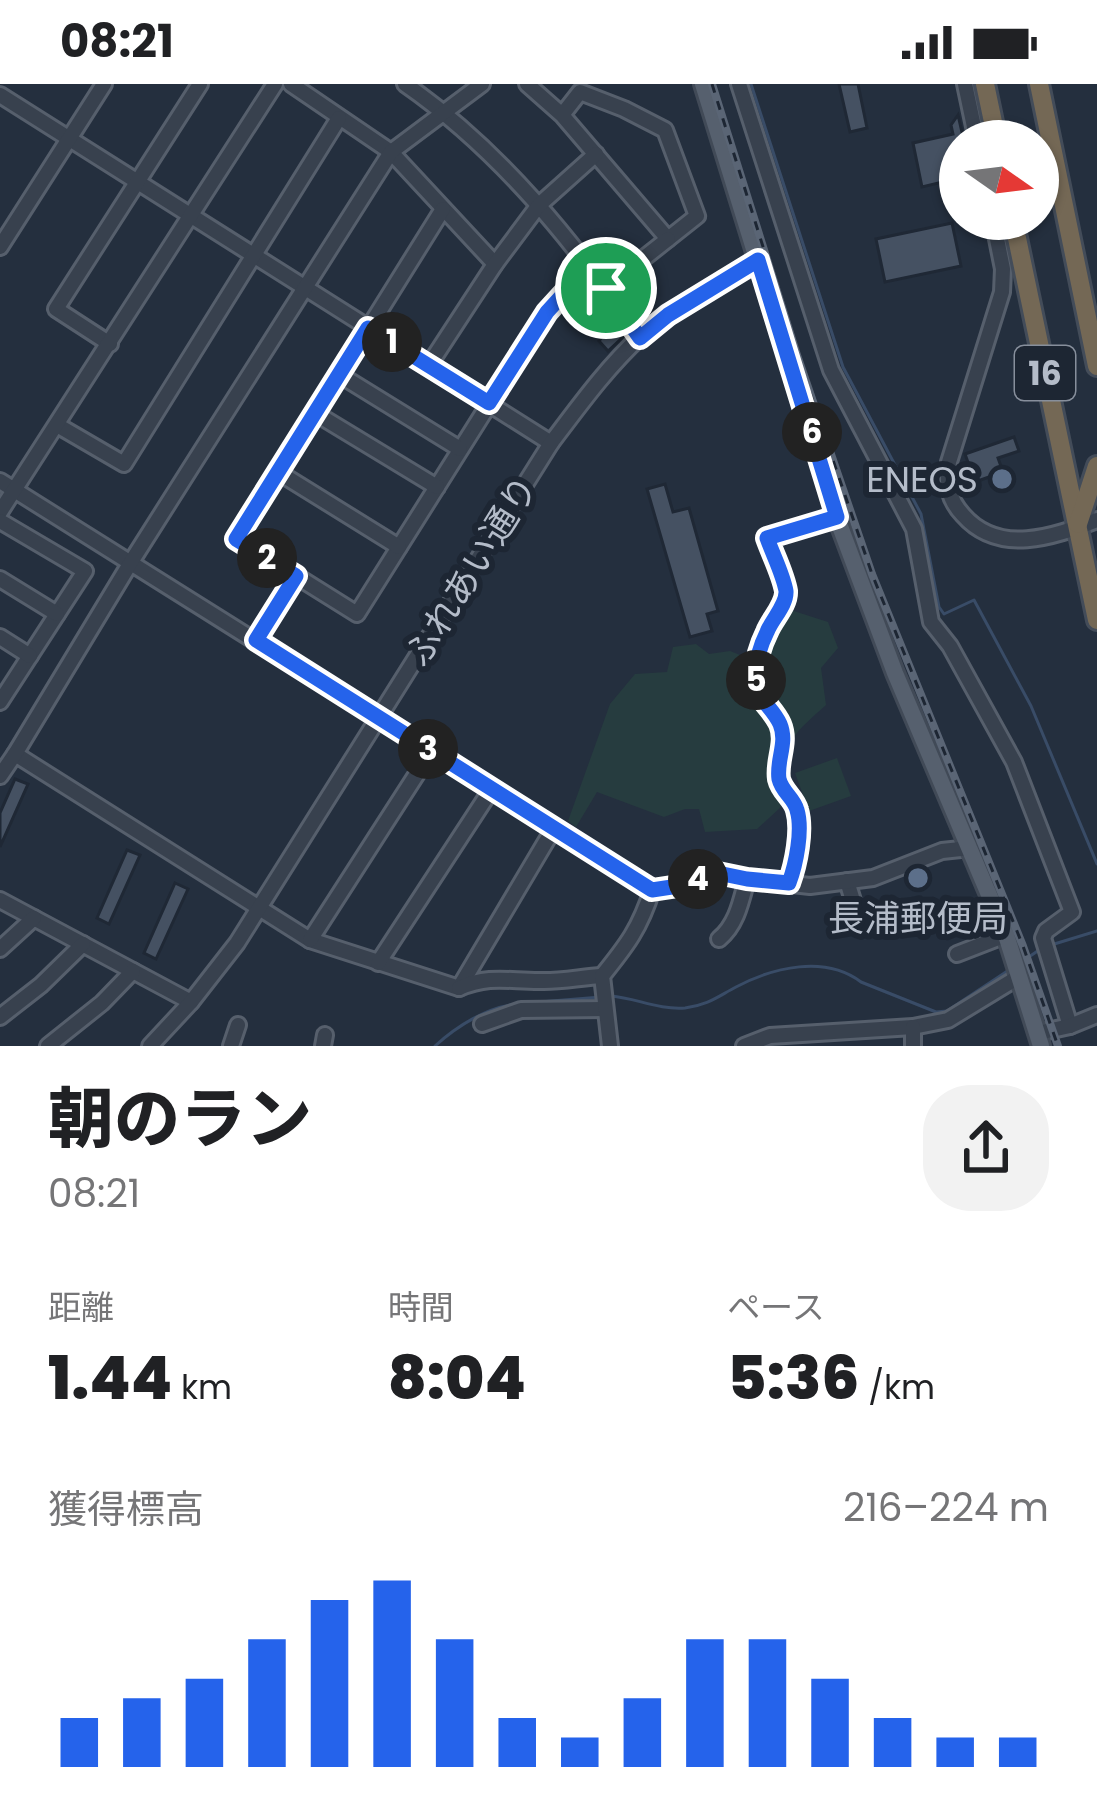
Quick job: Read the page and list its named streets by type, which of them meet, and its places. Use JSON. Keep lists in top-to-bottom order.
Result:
{
  "streets": {
    "highway": ["16"],
    "street": ["ふれあい通り"]
  },
  "places": ["ENEOS", "長浦郵便局"],
  "north": "right",
  "page": {
    "status": "08:21",
    "pins": [
      "1",
      "6",
      "2",
      "5",
      "3",
      "4"
    ],
    "heading": ["朝のラン", "08:21"],
    "stats": [
      ["距離", "1.44 km"],
      ["時間", "8:04"],
      ["ペース", "5:36 /km"]
    ],
    "chart": ["獲得標高", "216–224 m"]
  }
}
